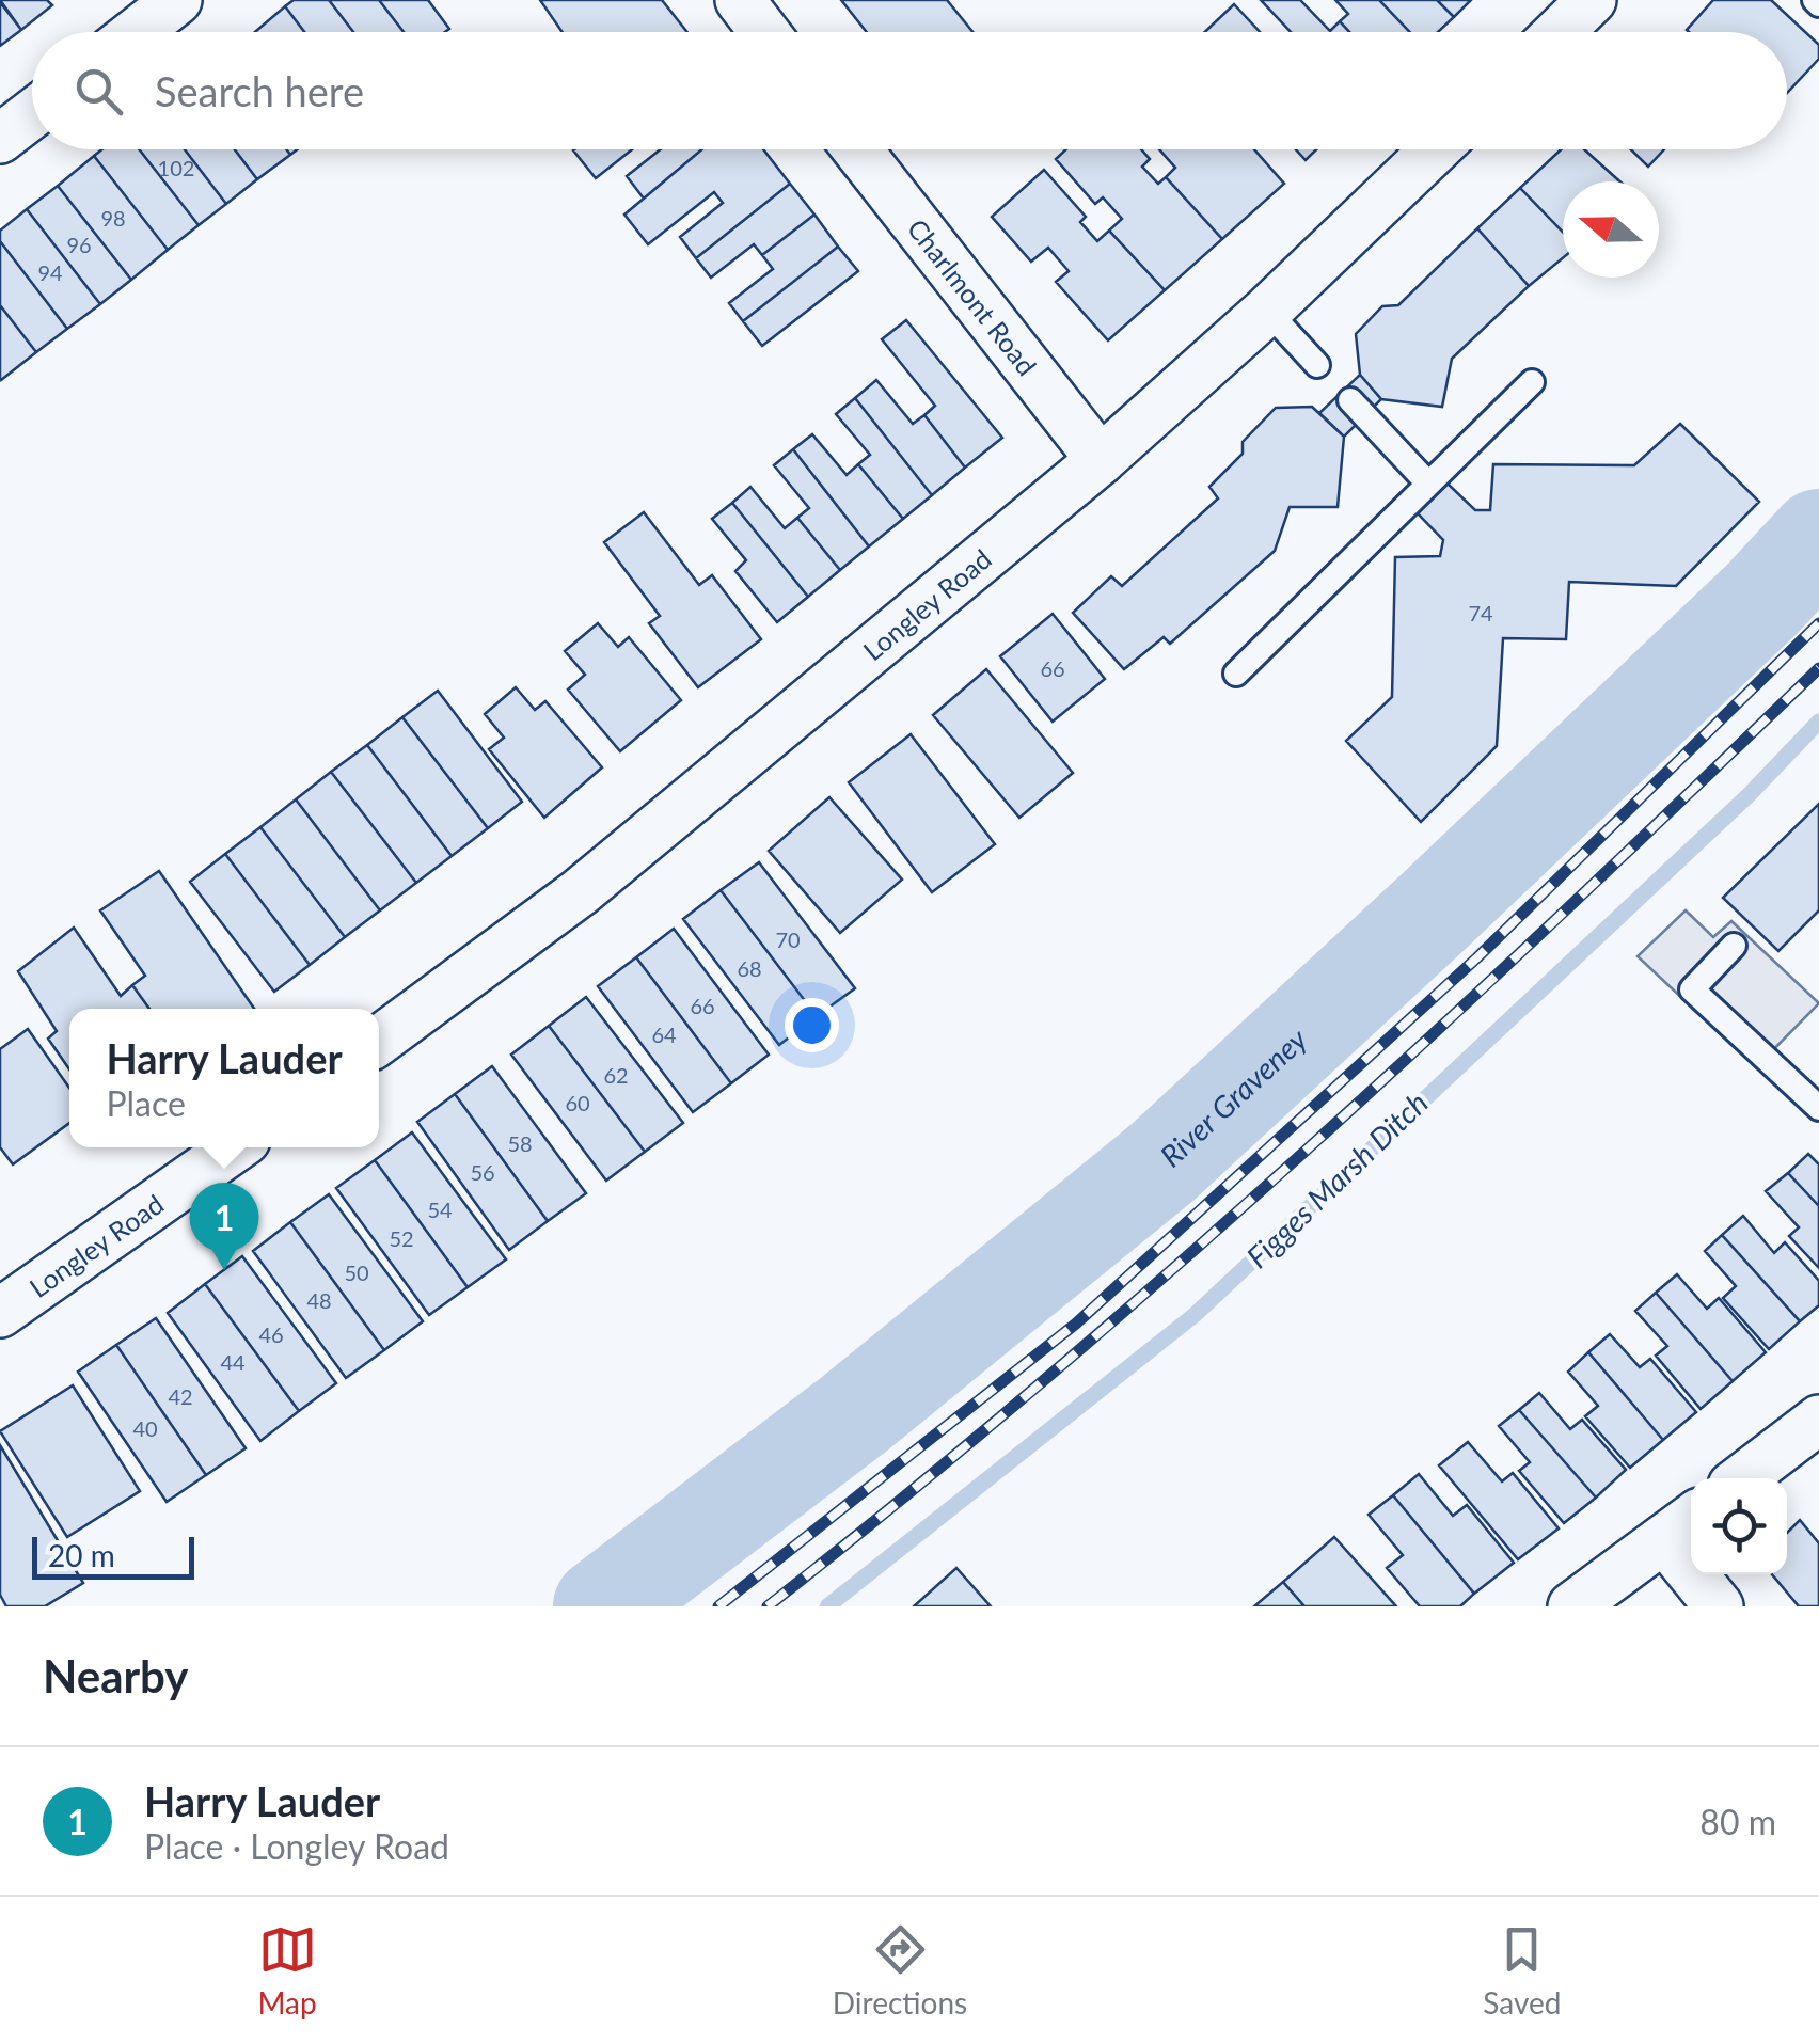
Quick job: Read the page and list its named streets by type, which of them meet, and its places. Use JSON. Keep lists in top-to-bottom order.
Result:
{
  "streets": {
    "street": ["Charlmont Road", "Longley Road"]
  },
  "crossings": [
    ["Charlmont Road", "Longley Road"]
  ],
  "water": ["River Graveney", "Figges Marsh Ditch"],
  "house_numbers": [
    "102",
    "98",
    "96",
    "94",
    "74",
    "66",
    "70",
    "68",
    "66",
    "64",
    "62",
    "60",
    "58",
    "56",
    "54",
    "52",
    "50",
    "48",
    "46",
    "44",
    "42",
    "40"
  ],
  "scale_bar": "20 m",
  "north": "left",
  "page": {
    "search": "Search here",
    "popup": ["Harry Lauder", "Place"],
    "pins": "1",
    "scale": "20 m",
    "heading": "Nearby",
    "list": [
      {
        "mark": "1",
        "name": "Harry Lauder",
        "note": "Place · Longley Road",
        "value": "80 m"
      }
    ],
    "nav": ["Map", "Directions", "Saved"]
  }
}
